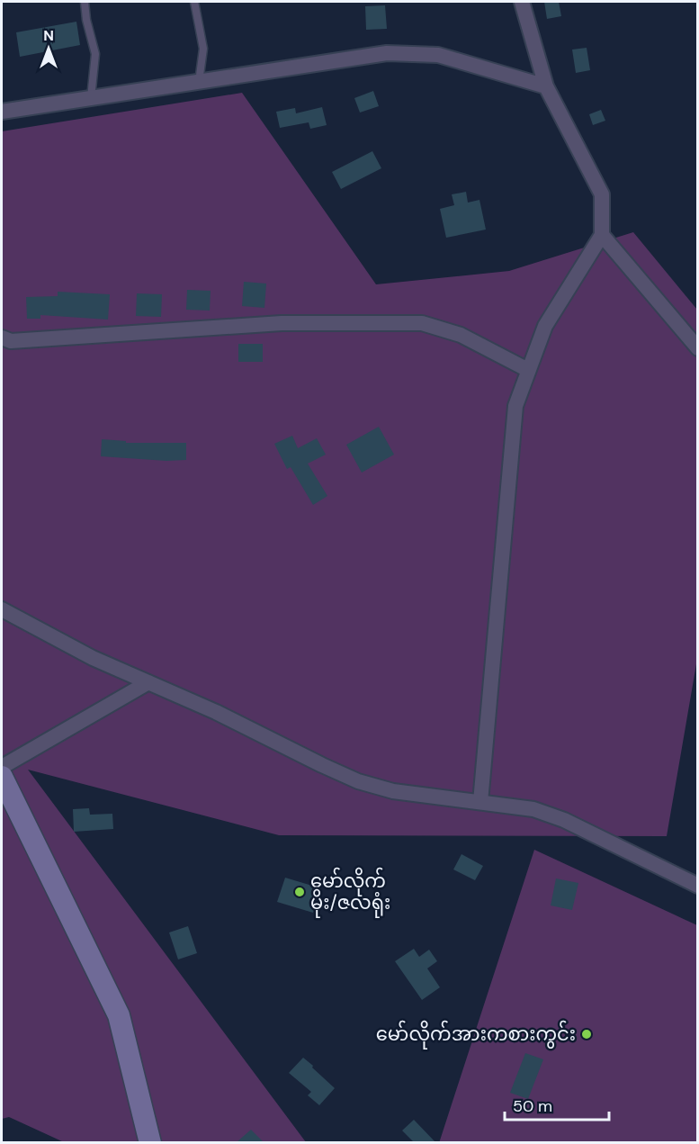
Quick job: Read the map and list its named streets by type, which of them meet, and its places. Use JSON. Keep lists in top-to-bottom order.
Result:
{
  "places": ["မော်လိုက် မိုး/ဇလရုံး", "မော်လိုက်အားကစားကွင်း"],
  "scale_bar": "50 m",
  "north": "top"
}
